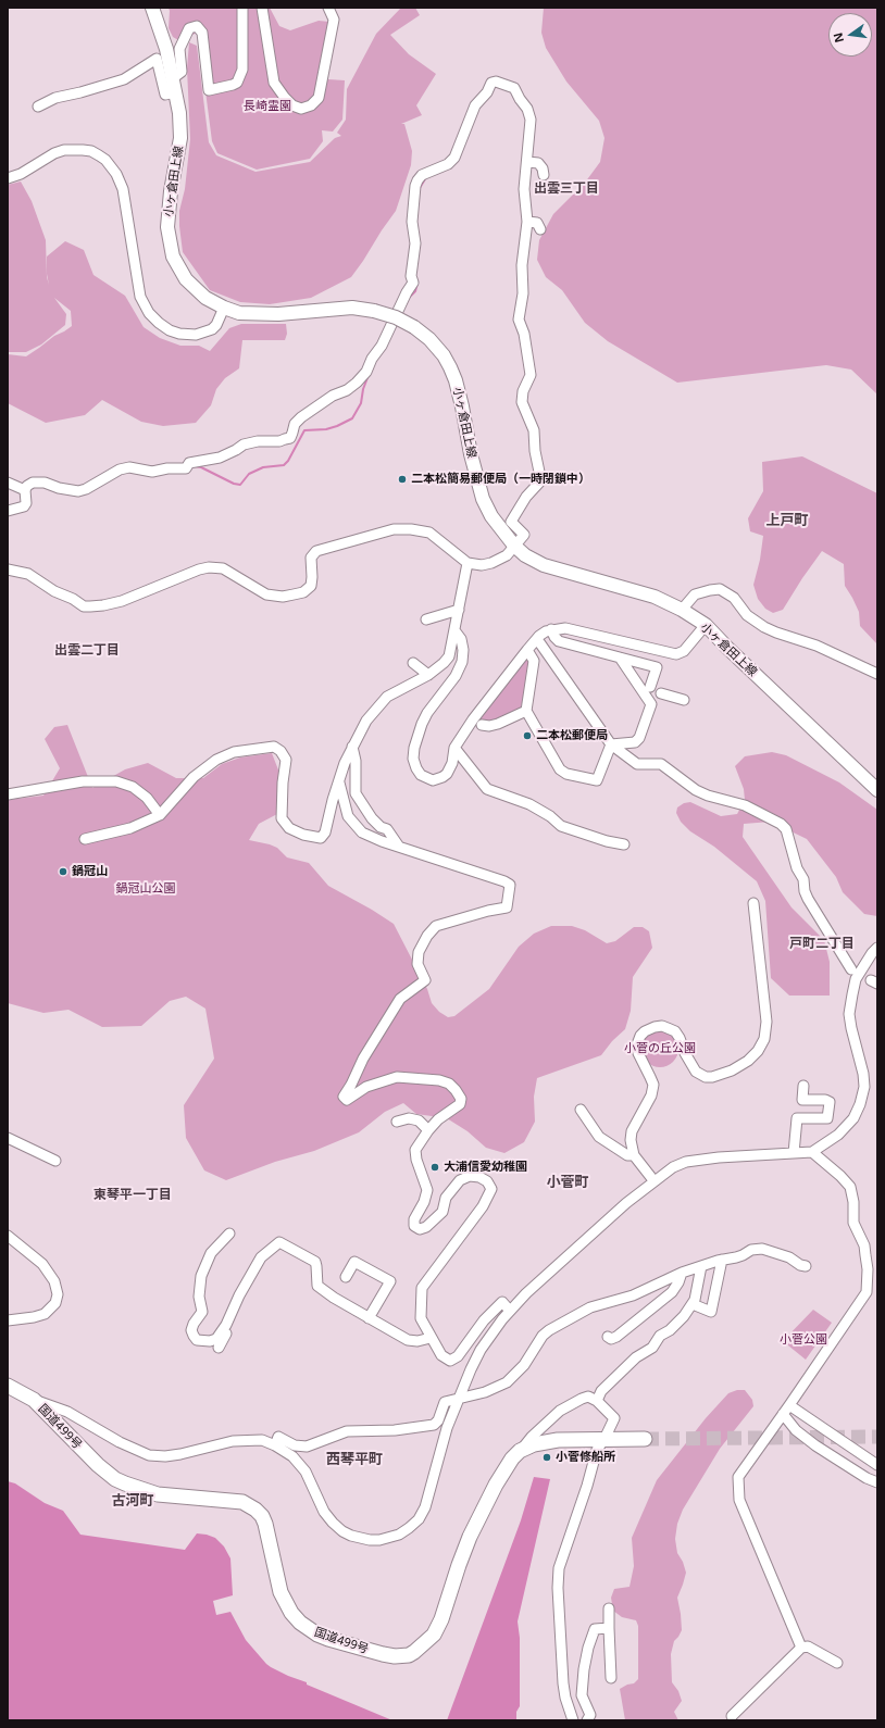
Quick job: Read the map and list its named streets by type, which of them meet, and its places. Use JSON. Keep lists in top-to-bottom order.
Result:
{
  "streets": {
    "highway": ["国道499号"],
    "main road": ["小ヶ倉田上線"]
  },
  "districts": [
    "出雲三丁目",
    "上戸町",
    "出雲二丁目",
    "戸町二丁目",
    "小菅町",
    "東琴平一丁目",
    "西琴平町",
    "古河町"
  ],
  "parks": [
    "長崎霊園",
    "鍋冠山公園",
    "小菅の丘公園",
    "小菅公園"
  ],
  "places": [
    "二本松簡易郵便局（一時閉鎖中）",
    "二本松郵便局",
    "鍋冠山",
    "大浦信愛幼稚園",
    "小菅修船所"
  ],
  "north": "left"
}
